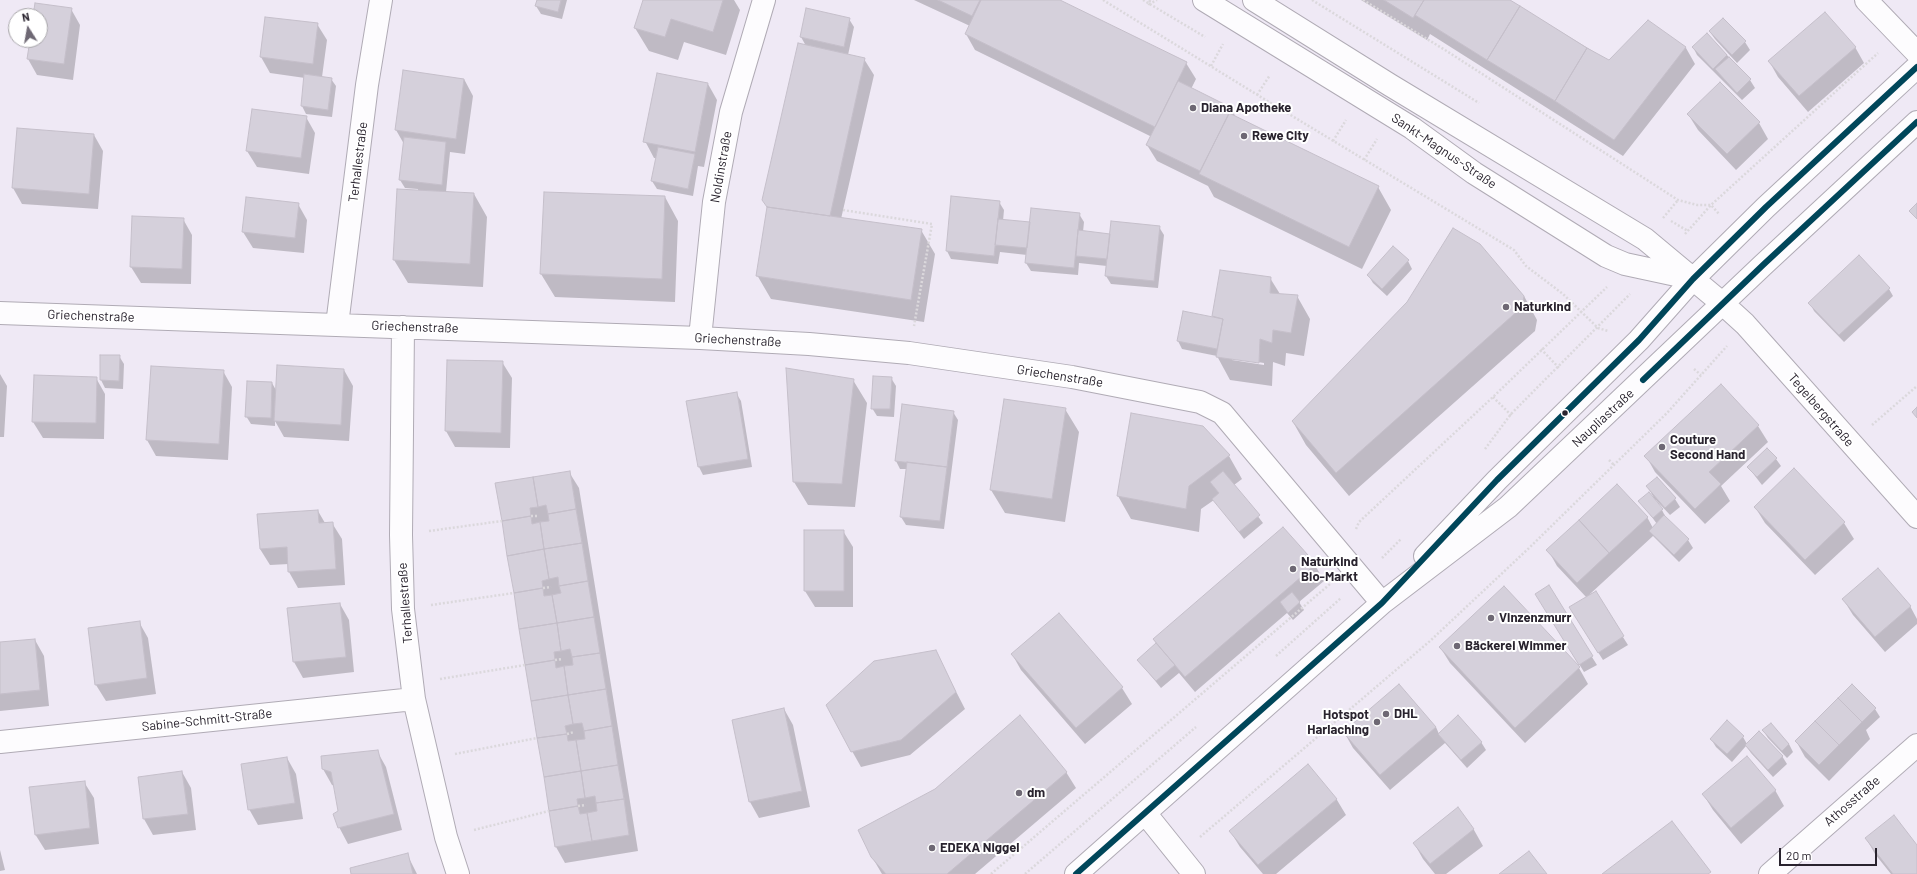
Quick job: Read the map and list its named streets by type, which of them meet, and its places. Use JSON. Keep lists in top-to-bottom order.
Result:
{
  "streets": {
    "street": [
      "Sankt-Magnus-Straße",
      "Terhallestraße",
      "Noldinstraße",
      "Griechenstraße",
      "Tegelbergstraße",
      "Naupliastraße",
      "Sabine-Schmitt-Straße",
      "Athosstraße"
    ]
  },
  "crossings": [
    ["Sankt-Magnus-Straße", "Tegelbergstraße"],
    ["Sankt-Magnus-Straße", "Naupliastraße"],
    ["Terhallestraße", "Griechenstraße"],
    ["Terhallestraße", "Sabine-Schmitt-Straße"],
    ["Noldinstraße", "Griechenstraße"],
    ["Griechenstraße", "Naupliastraße"],
    ["Tegelbergstraße", "Naupliastraße"]
  ],
  "places": [
    "Diana Apotheke",
    "Rewe City",
    "Naturkind",
    "Couture Second Hand",
    "Naturkind Bio-Markt",
    "Vinzenzmurr",
    "Bäckerei Wimmer",
    "DHL",
    "Hotspot Harlaching",
    "dm",
    "EDEKA Niggel"
  ],
  "scale_bar": "20 m",
  "north": "top"
}
